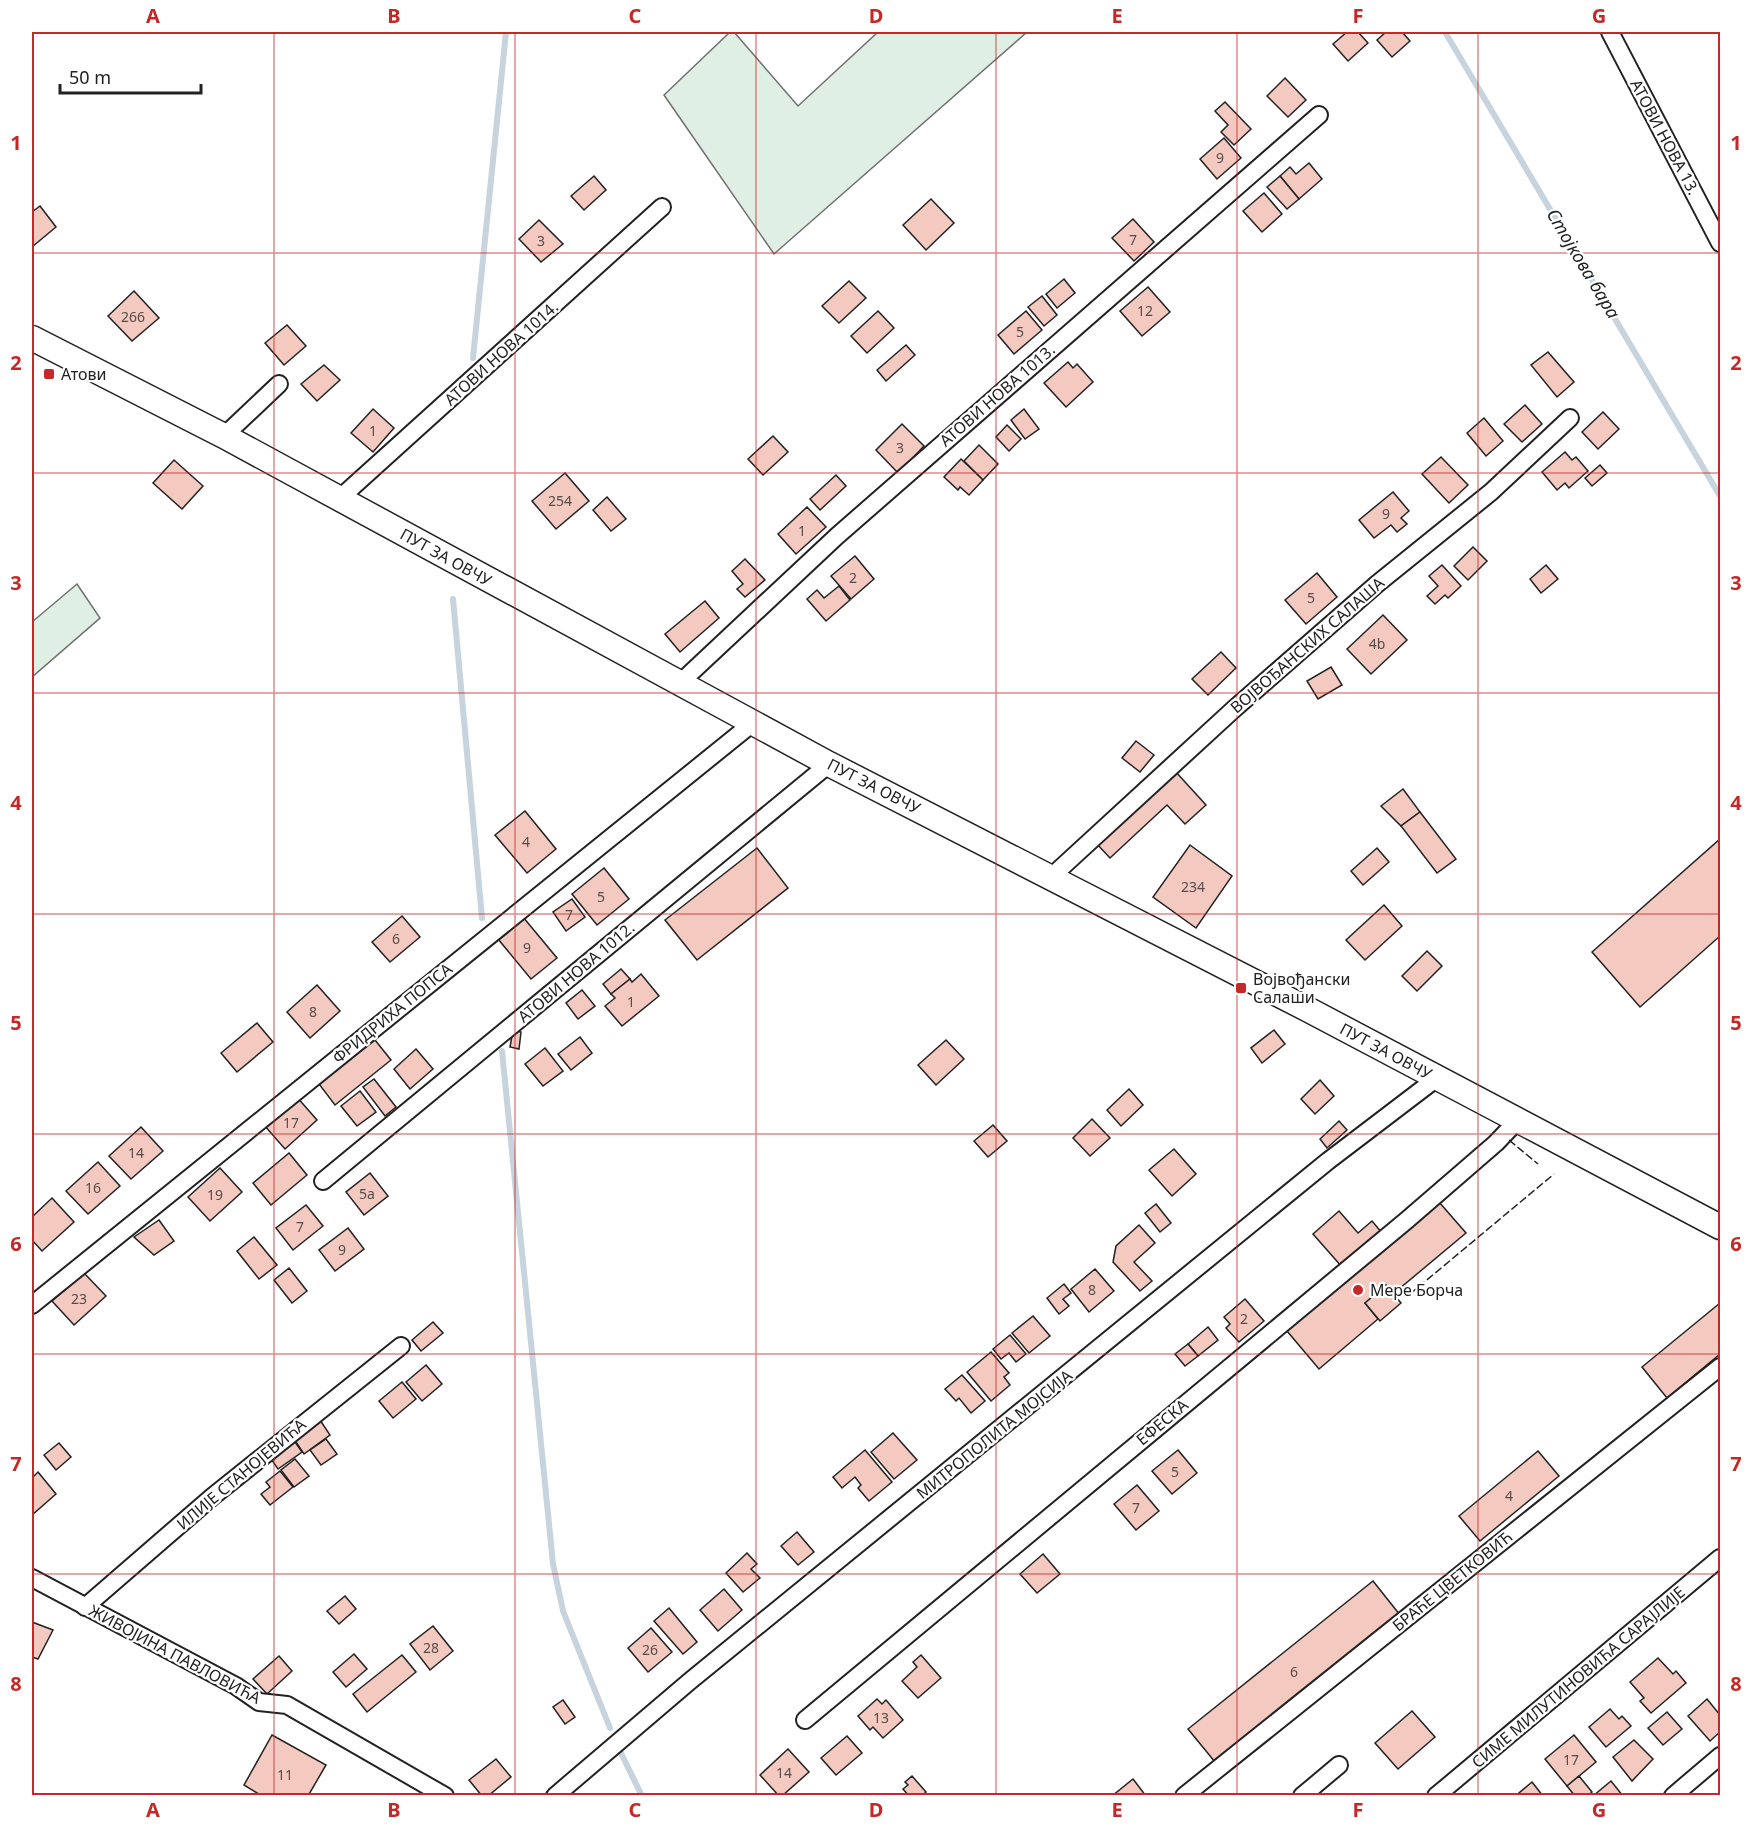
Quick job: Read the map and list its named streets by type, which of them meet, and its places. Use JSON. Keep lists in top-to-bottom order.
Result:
{
  "streets": {
    "street": [
      "АТОВИ НОВА 13.",
      "АТОВИ НОВА 1014.",
      "АТОВИ НОВА 1013.",
      "ПУТ ЗА ОВЧУ",
      "ВОЈВОЂАНСКИХ САЛАША",
      "АТОВИ НОВА 1012.",
      "ФРИДРИХА ПОПСА",
      "ЕФЕСКА",
      "МИТРОПОЛИТА МОЈСИЈА",
      "ИЛИЈЕ СТАНОЈЕВИЋА",
      "БРАЋЕ ЦВЕТКОВИЋ",
      "ЖИВОЈИНА ПАВЛОВИЋА",
      "СИМЕ МИЛУТИНОВИЋА САРАЈЛИЈЕ"
    ]
  },
  "crossings": [
    ["АТОВИ НОВА 1014.", "ПУТ ЗА ОВЧУ"],
    ["АТОВИ НОВА 1013.", "ПУТ ЗА ОВЧУ"],
    ["ПУТ ЗА ОВЧУ", "ВОЈВОЂАНСКИХ САЛАША"],
    ["ПУТ ЗА ОВЧУ", "АТОВИ НОВА 1012."],
    ["ПУТ ЗА ОВЧУ", "ФРИДРИХА ПОПСА"],
    ["ПУТ ЗА ОВЧУ", "ЕФЕСКА"],
    ["ПУТ ЗА ОВЧУ", "МИТРОПОЛИТА МОЈСИЈА"],
    ["ИЛИЈЕ СТАНОЈЕВИЋА", "ЖИВОЈИНА ПАВЛОВИЋА"]
  ],
  "water": ["Стојкова бара"],
  "places": {
    "transit": ["Атови", "Војвођански Салаши"],
    "other": ["Мере Борча"]
  },
  "house_numbers": [
    "9",
    "7",
    "3",
    "12",
    "266",
    "5",
    "1",
    "3",
    "254",
    "9",
    "1",
    "2",
    "5",
    "4b",
    "4",
    "234",
    "5",
    "7",
    "6",
    "9",
    "1",
    "8",
    "17",
    "14",
    "16",
    "5a",
    "19",
    "7",
    "9",
    "8",
    "23",
    "2",
    "5",
    "4",
    "7",
    "28",
    "26",
    "6",
    "13",
    "17",
    "14",
    "11"
  ],
  "scale_bar": "50 m",
  "grid": {
    "columns": [
      "A",
      "B",
      "C",
      "D",
      "E",
      "F",
      "G"
    ],
    "rows": [
      "1",
      "2",
      "3",
      "4",
      "5",
      "6",
      "7",
      "8"
    ]
  }
}
